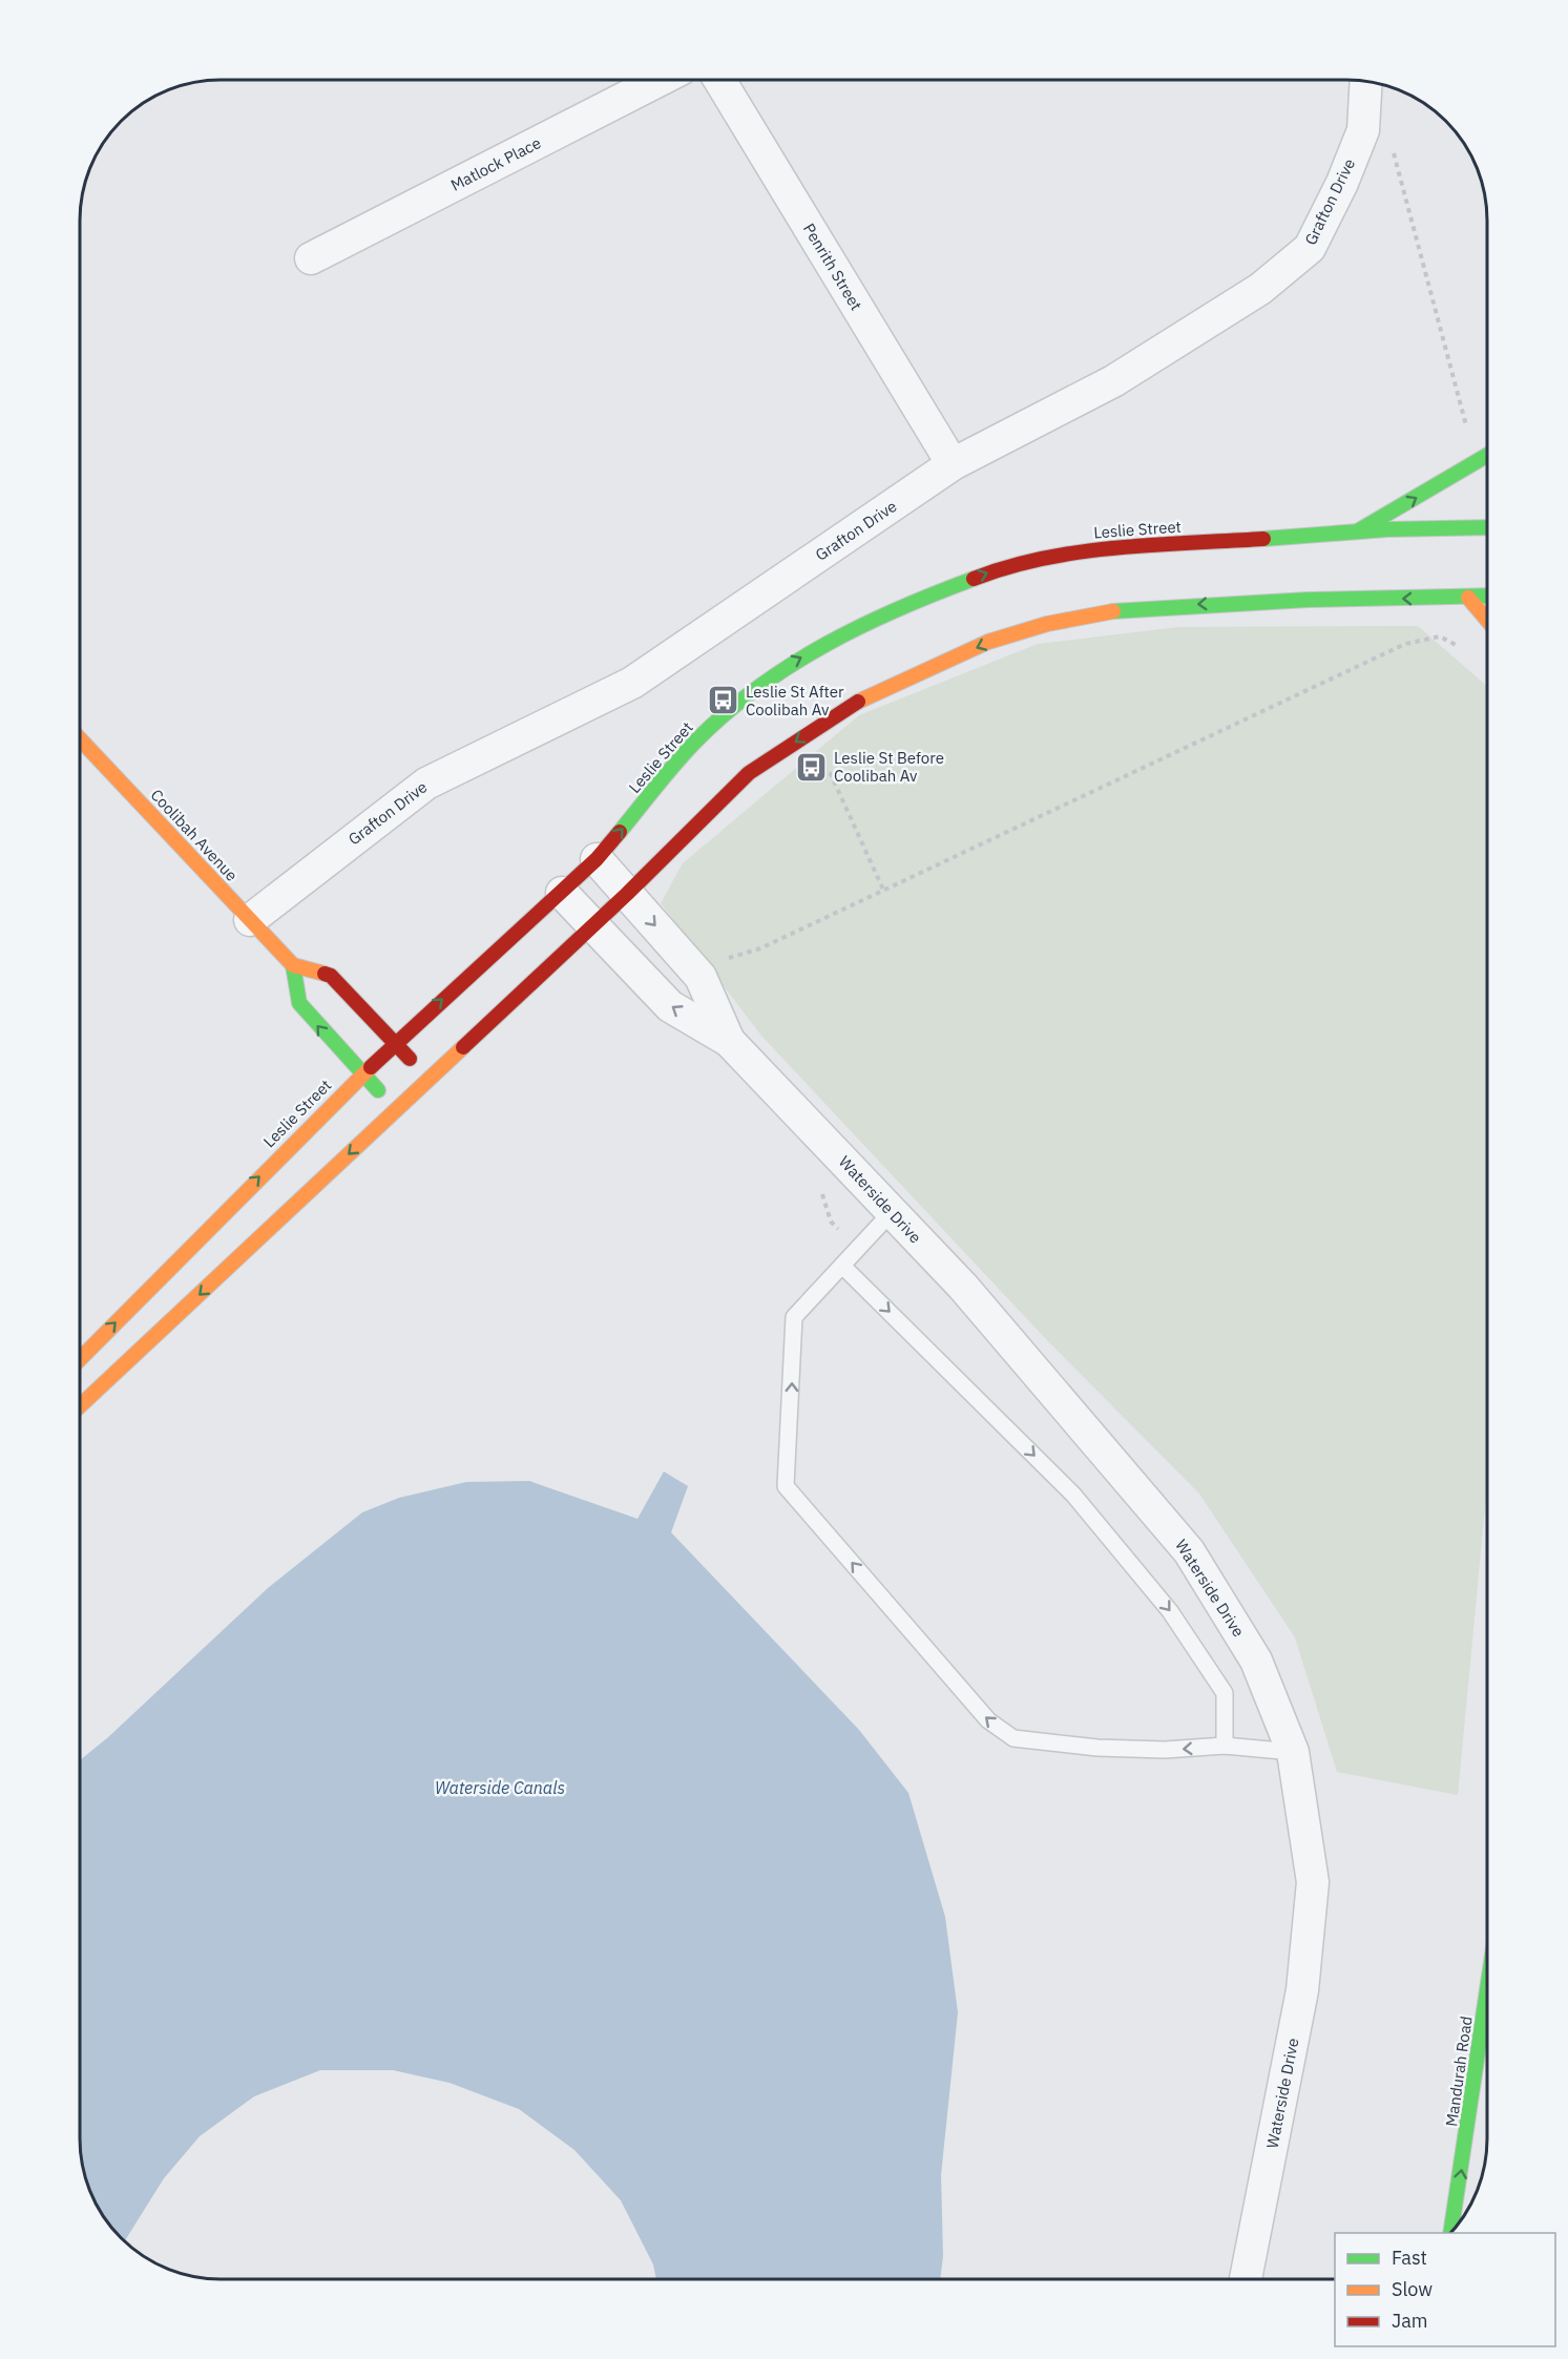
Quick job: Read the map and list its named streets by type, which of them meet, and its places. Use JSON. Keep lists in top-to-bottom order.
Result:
{
  "streets": {
    "main road": ["Leslie Street", "Coolibah Avenue", "Mandurah Road"],
    "street": [
      "Matlock Place",
      "Grafton Drive",
      "Penrith Street",
      "Waterside Drive"
    ]
  },
  "crossings": [
    ["Grafton Drive", "Penrith Street"],
    ["Grafton Drive", "Coolibah Avenue"],
    ["Leslie Street", "Waterside Drive"]
  ],
  "one_way": ["Mandurah Road"],
  "water": ["Waterside Canals"],
  "places": {
    "bus stop": ["Leslie St After Coolibah Av", "Leslie St Before Coolibah Av"]
  },
  "legend": ["Fast", "Slow", "Jam"]
}
